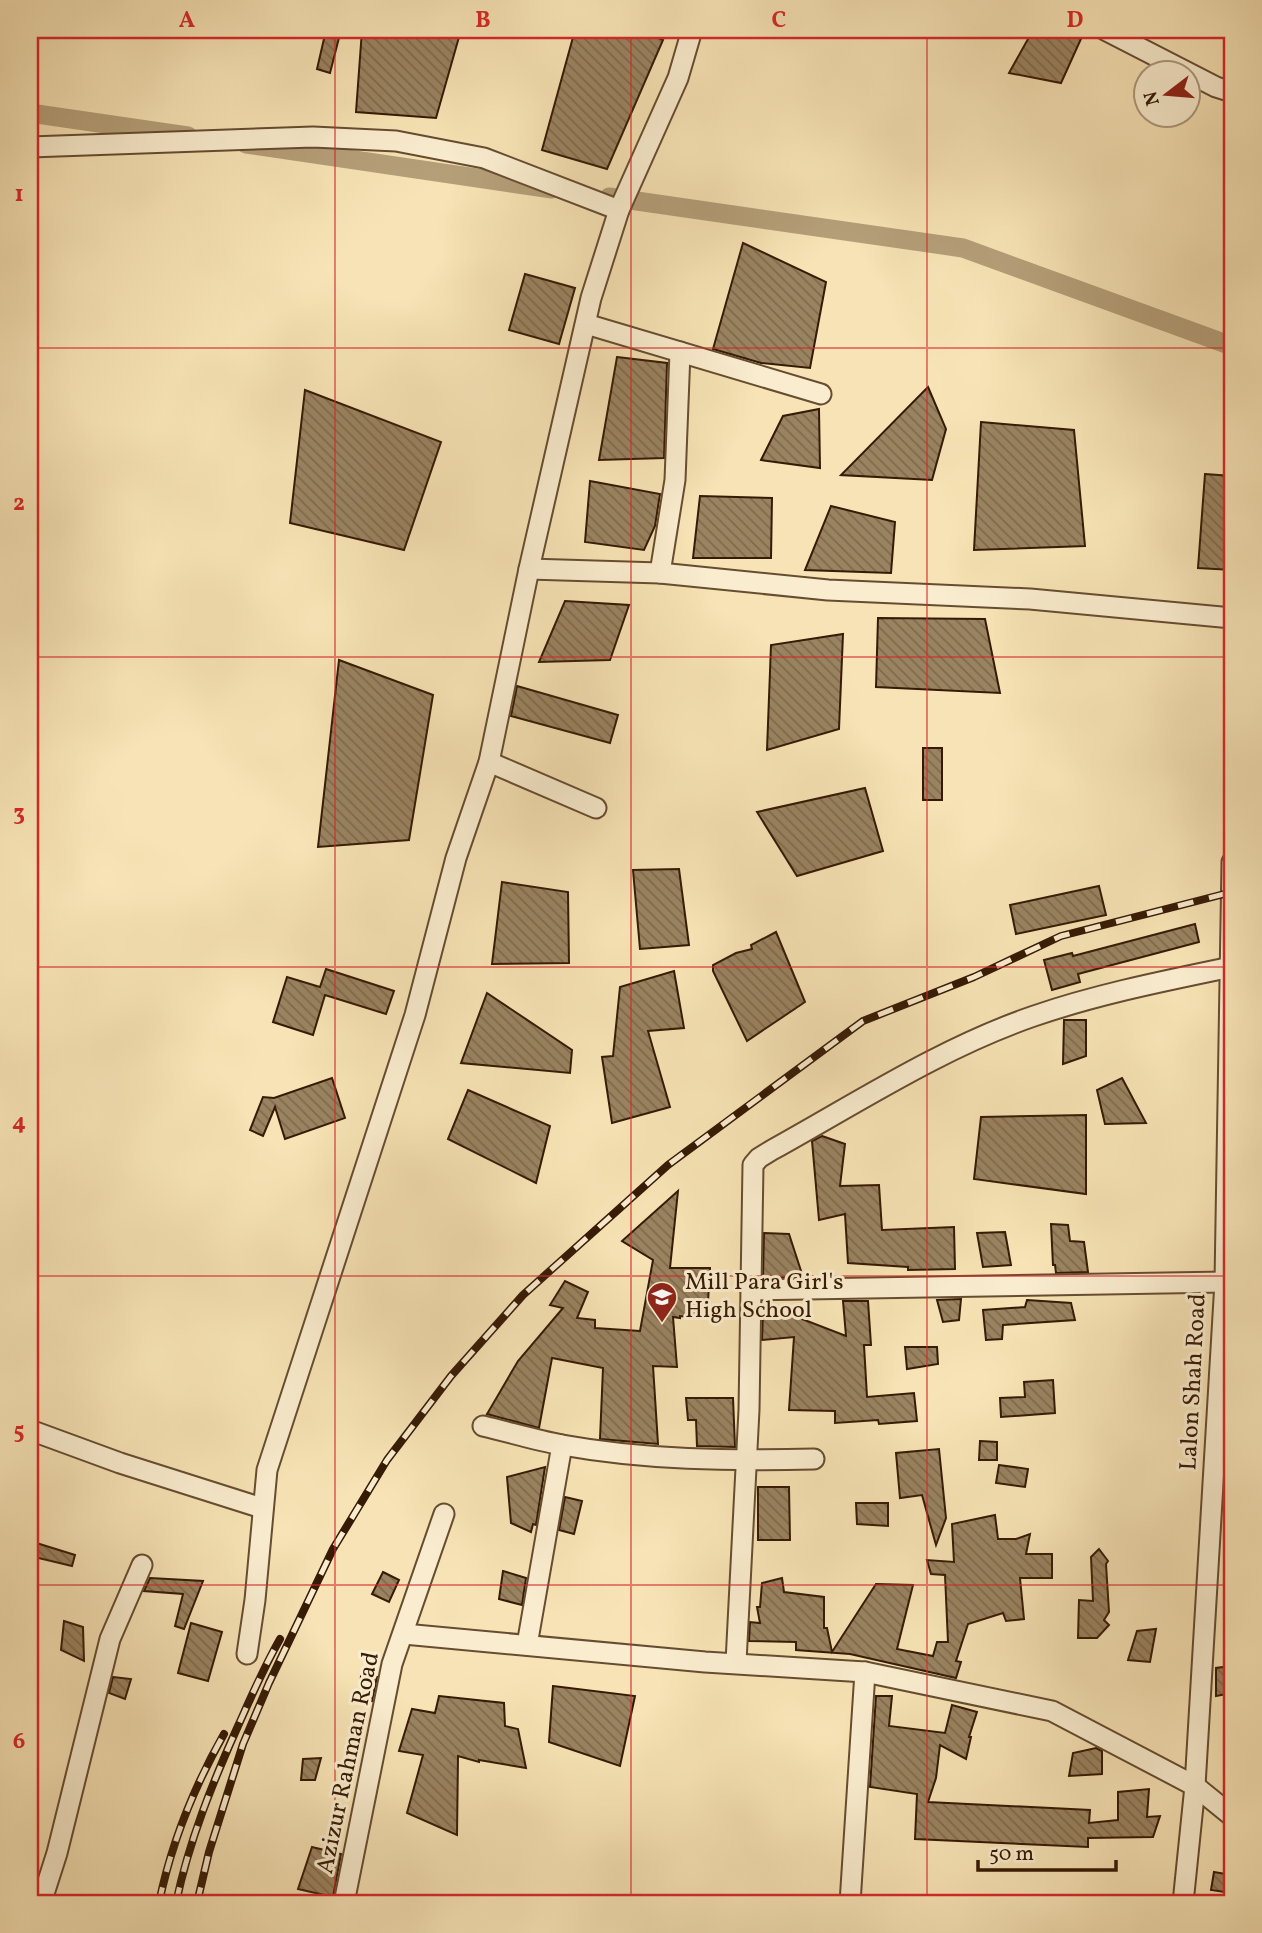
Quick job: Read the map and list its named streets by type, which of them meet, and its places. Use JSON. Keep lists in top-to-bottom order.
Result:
{
  "streets": {
    "street": ["Lalon Shah Road", "Azizur Rahman Road"]
  },
  "places": {
    "school or university": ["Mill Para Girl's High School"]
  },
  "scale_bar": "50 m",
  "north": "left",
  "grid": {
    "columns": [
      "A",
      "B",
      "C",
      "D"
    ],
    "rows": [
      "1",
      "2",
      "3",
      "4",
      "5",
      "6"
    ]
  }
}
